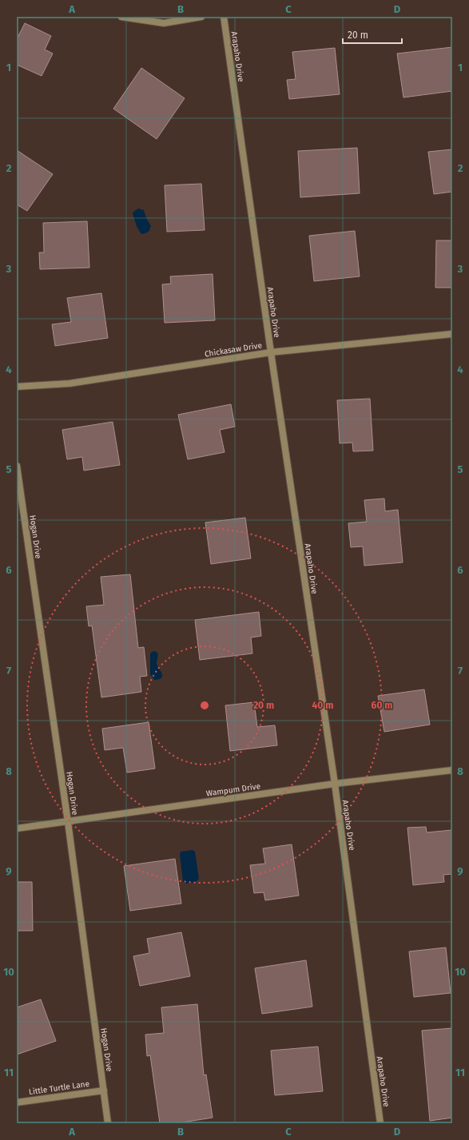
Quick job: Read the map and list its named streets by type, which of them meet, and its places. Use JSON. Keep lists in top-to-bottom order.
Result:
{
  "streets": {
    "street": [
      "Arapaho Drive",
      "Chickasaw Drive",
      "Hogan Drive",
      "Wampum Drive",
      "Little Turtle Lane"
    ]
  },
  "crossings": [
    ["Arapaho Drive", "Chickasaw Drive"],
    ["Arapaho Drive", "Wampum Drive"],
    ["Hogan Drive", "Wampum Drive"],
    ["Hogan Drive", "Little Turtle Lane"]
  ],
  "scale_bar": "20 m",
  "grid": {
    "columns": [
      "A",
      "B",
      "C",
      "D"
    ],
    "rows": [
      "1",
      "2",
      "3",
      "4",
      "5",
      "6",
      "7",
      "8",
      "9",
      "10",
      "11"
    ]
  },
  "rings": ["20 m", "40 m", "60 m"]
}
